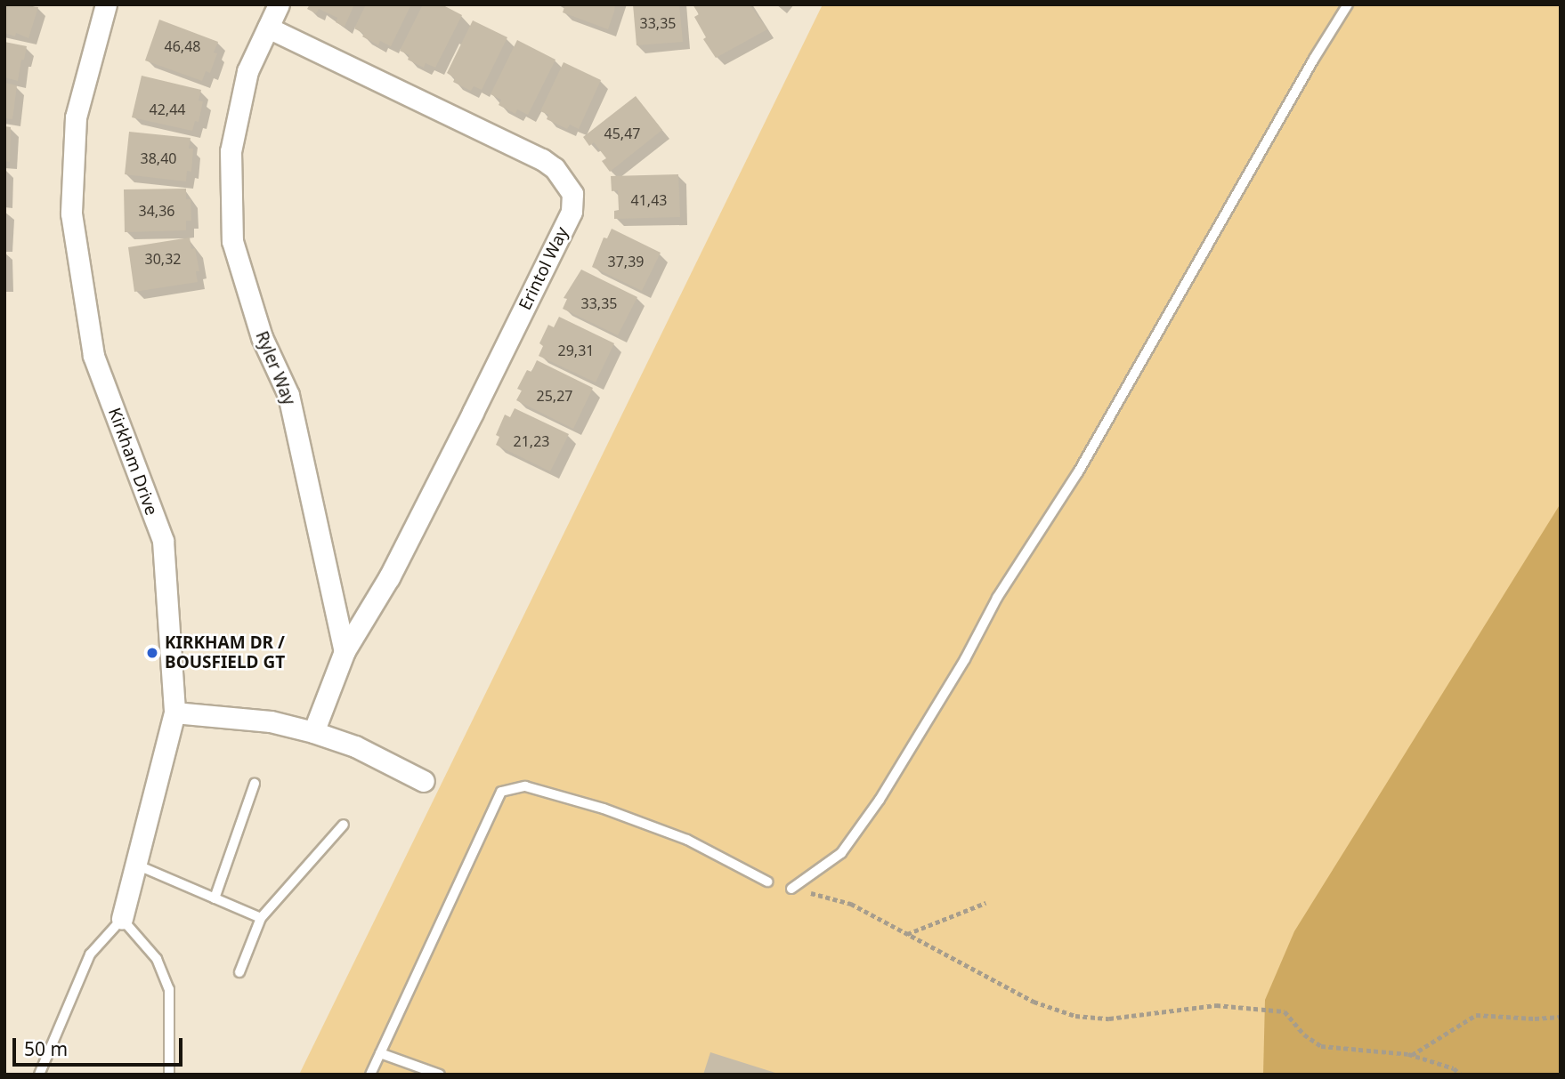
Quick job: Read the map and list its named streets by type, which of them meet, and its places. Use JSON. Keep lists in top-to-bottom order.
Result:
{
  "streets": {
    "street": ["Erintol Way", "Ryler Way", "Kirkham Drive"]
  },
  "crossings": [
    ["Erintol Way", "Ryler Way"]
  ],
  "places": ["KIRKHAM DR / BOUSFIELD GT"],
  "house_numbers": [
    "33,35",
    "46,48",
    "42,44",
    "45,47",
    "38,40",
    "41,43",
    "34,36",
    "30,32",
    "37,39",
    "33,35",
    "29,31",
    "25,27",
    "21,23"
  ],
  "scale_bar": "50 m"
}
